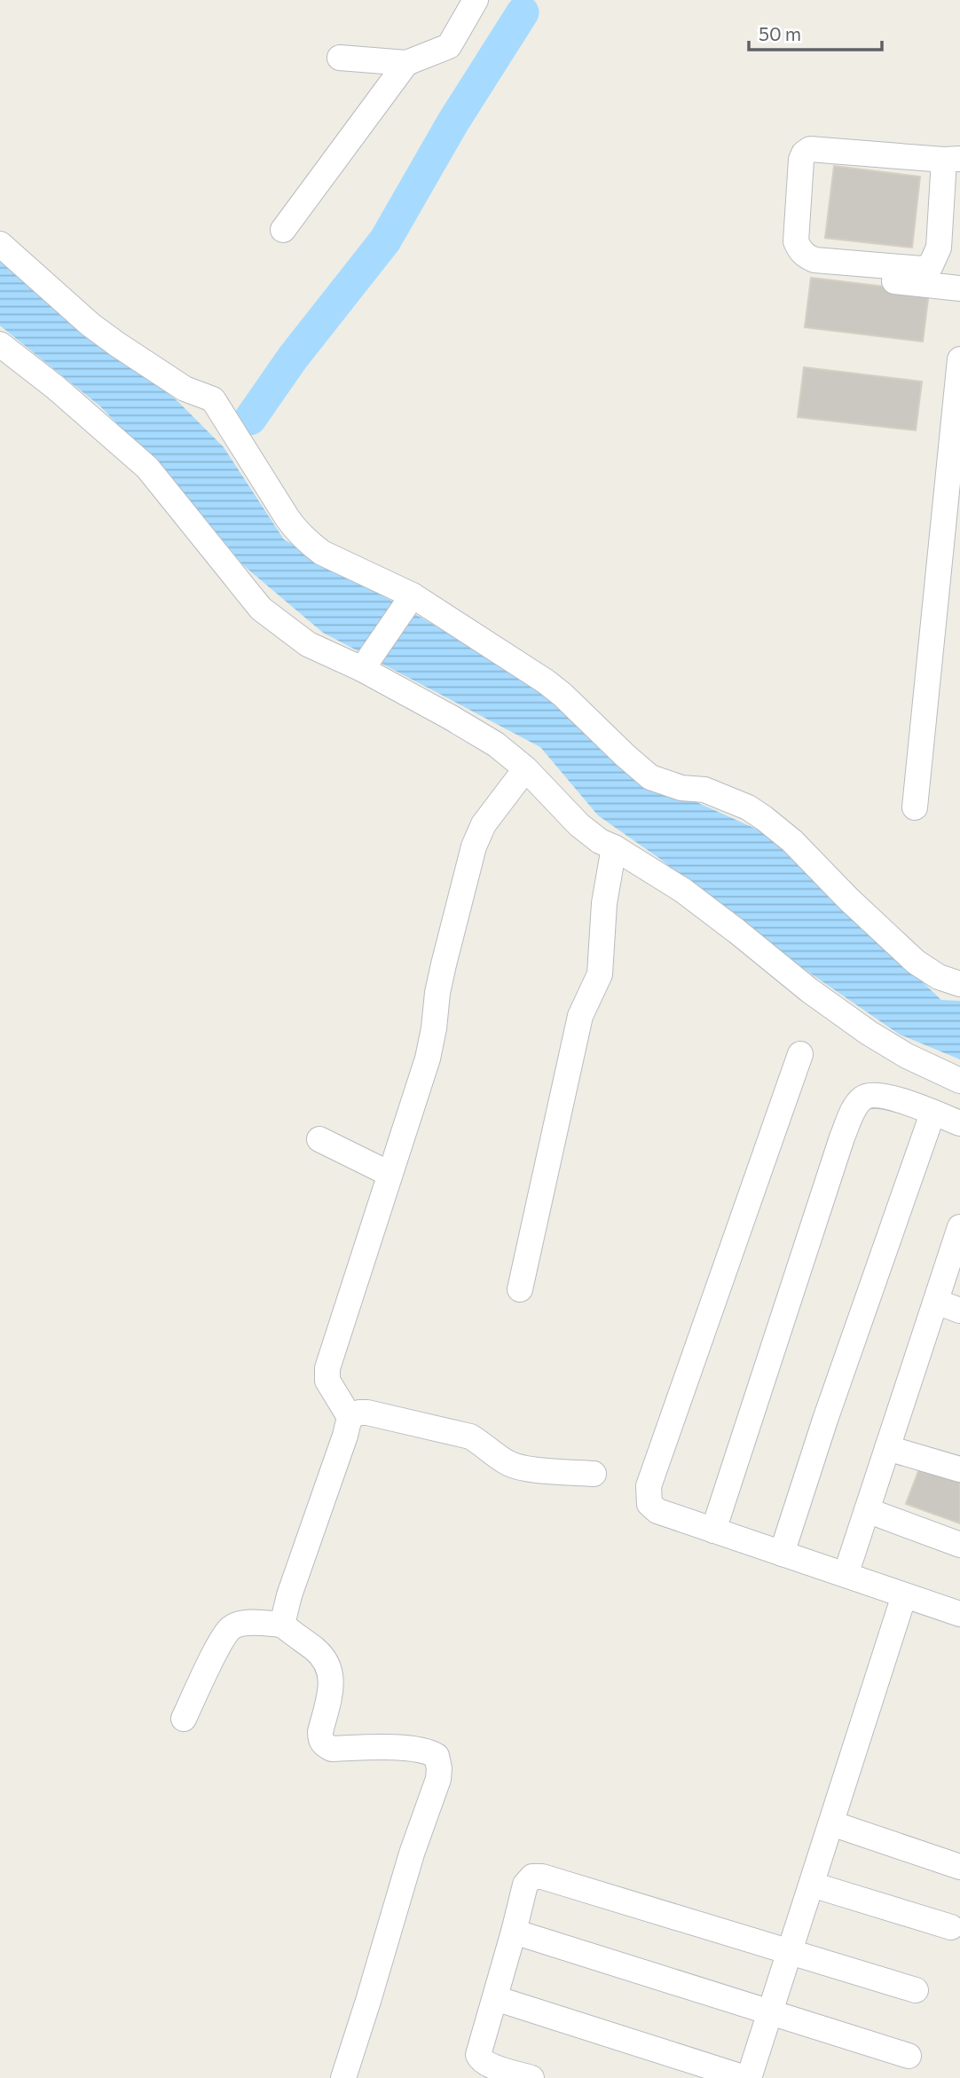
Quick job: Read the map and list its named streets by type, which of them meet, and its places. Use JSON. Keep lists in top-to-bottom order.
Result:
{
  "scale_bar": "50 m"
}
